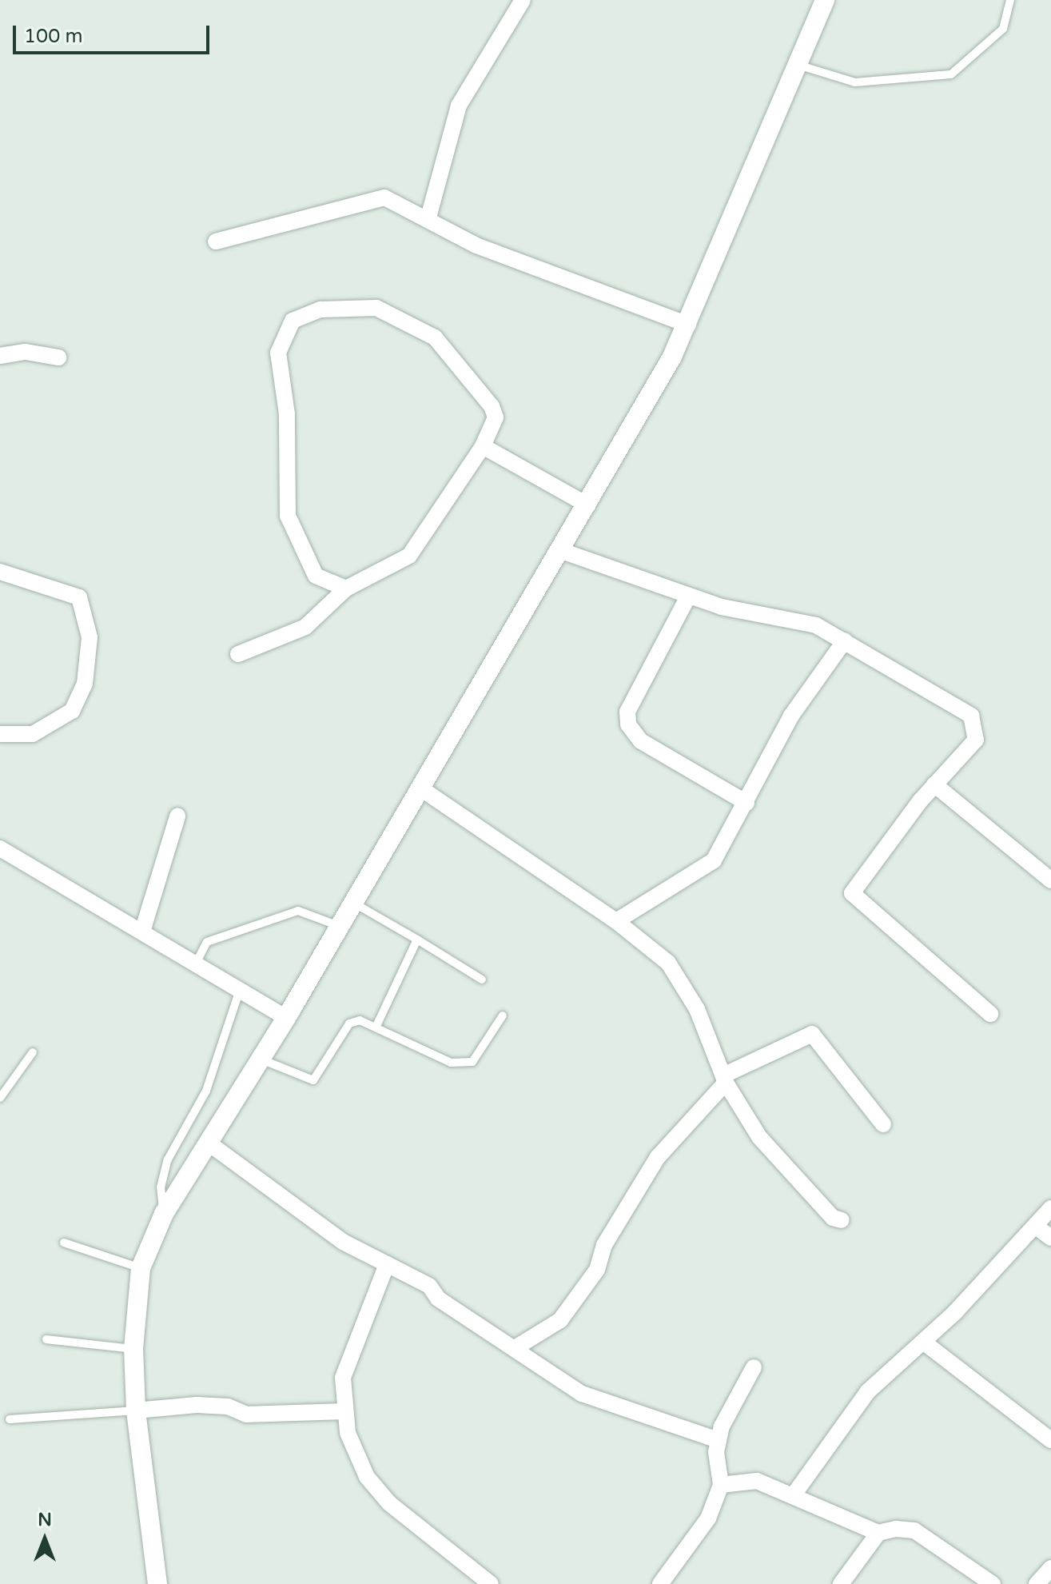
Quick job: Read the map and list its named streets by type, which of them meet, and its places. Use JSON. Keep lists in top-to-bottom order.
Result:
{
  "scale_bar": "100 m",
  "north": "top"
}
